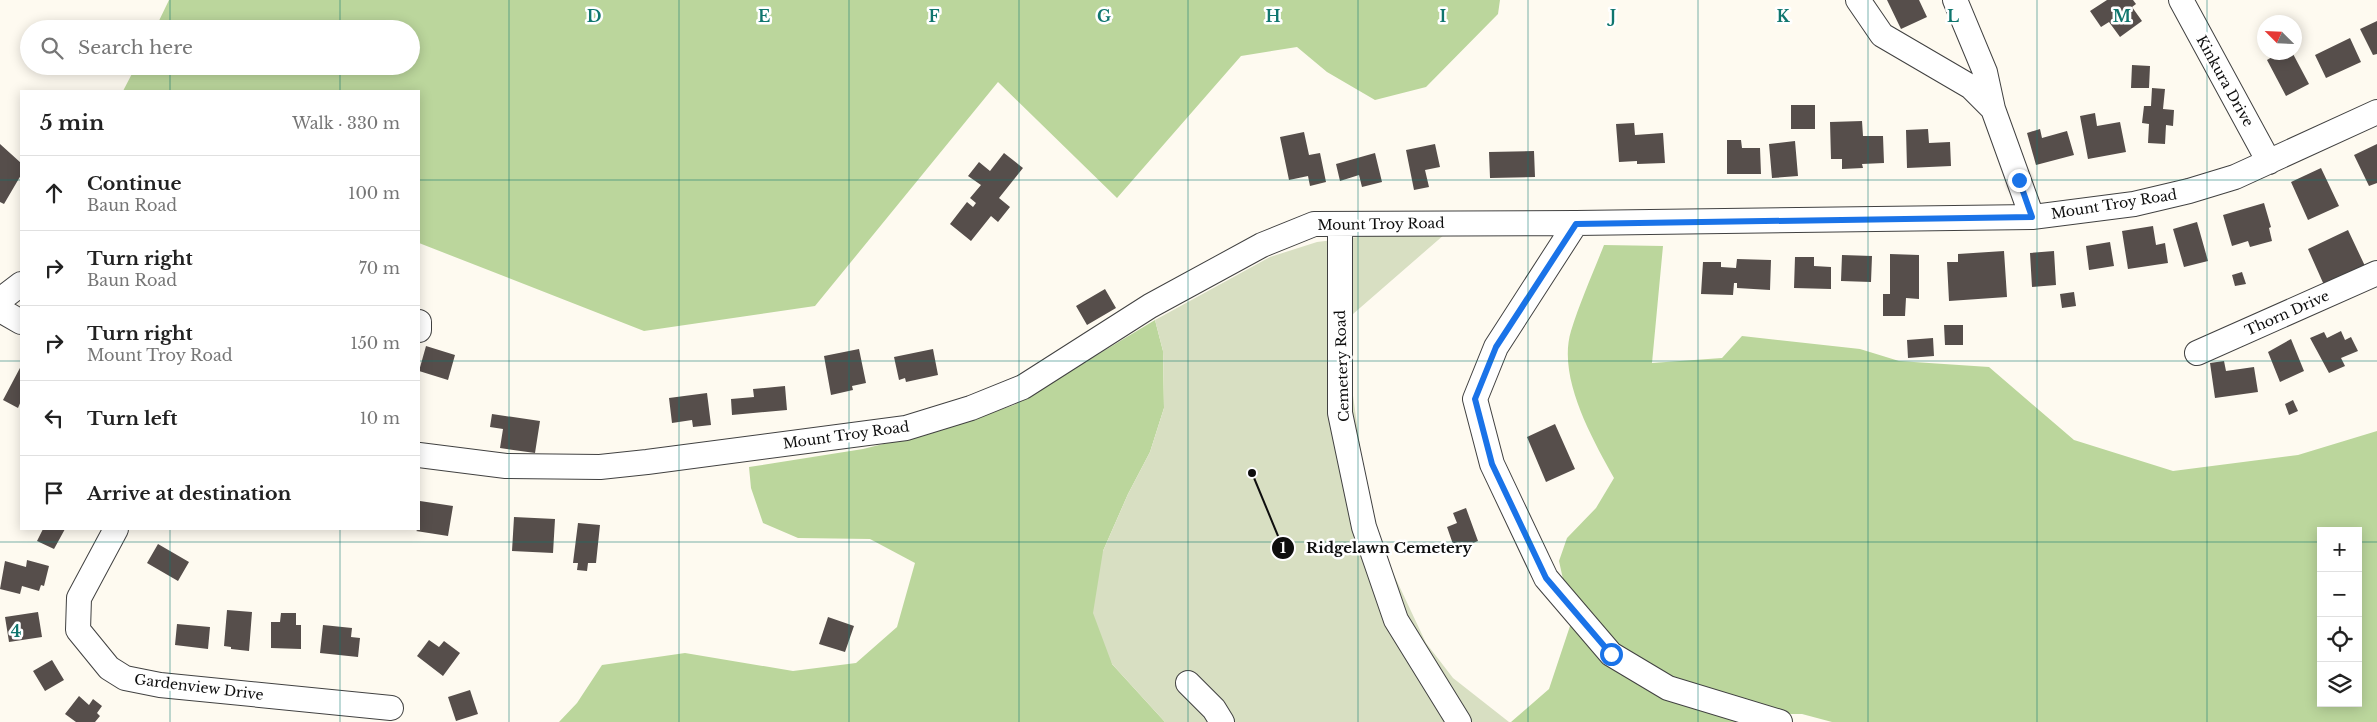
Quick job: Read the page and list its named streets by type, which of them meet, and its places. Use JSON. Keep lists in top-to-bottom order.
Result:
{
  "streets": {
    "street": [
      "Kinkura Drive",
      "Mount Troy Road",
      "Thorn Drive",
      "Cemetery Road",
      "Gardenview Drive"
    ]
  },
  "crossings": [
    ["Kinkura Drive", "Mount Troy Road"],
    ["Mount Troy Road", "Cemetery Road"]
  ],
  "places": ["Ridgelawn Cemetery"],
  "north": "top left",
  "page": {
    "search": "Search here",
    "heading": ["5 min", "Walk · 330 m"],
    "list": [
      ["Continue", "Baun Road", "100 m"],
      ["Turn right", "Baun Road", "70 m"],
      ["Turn right", "Mount Troy Road", "150 m"],
      ["Turn left", "10 m"],
      "Arrive at destination"
    ],
    "map_buttons": ["+", "−"]
  },
  "grid": {
    "columns": [
      "D",
      "E",
      "F",
      "G",
      "H",
      "I",
      "J",
      "K",
      "L",
      "M"
    ],
    "rows": ["4"]
  }
}
